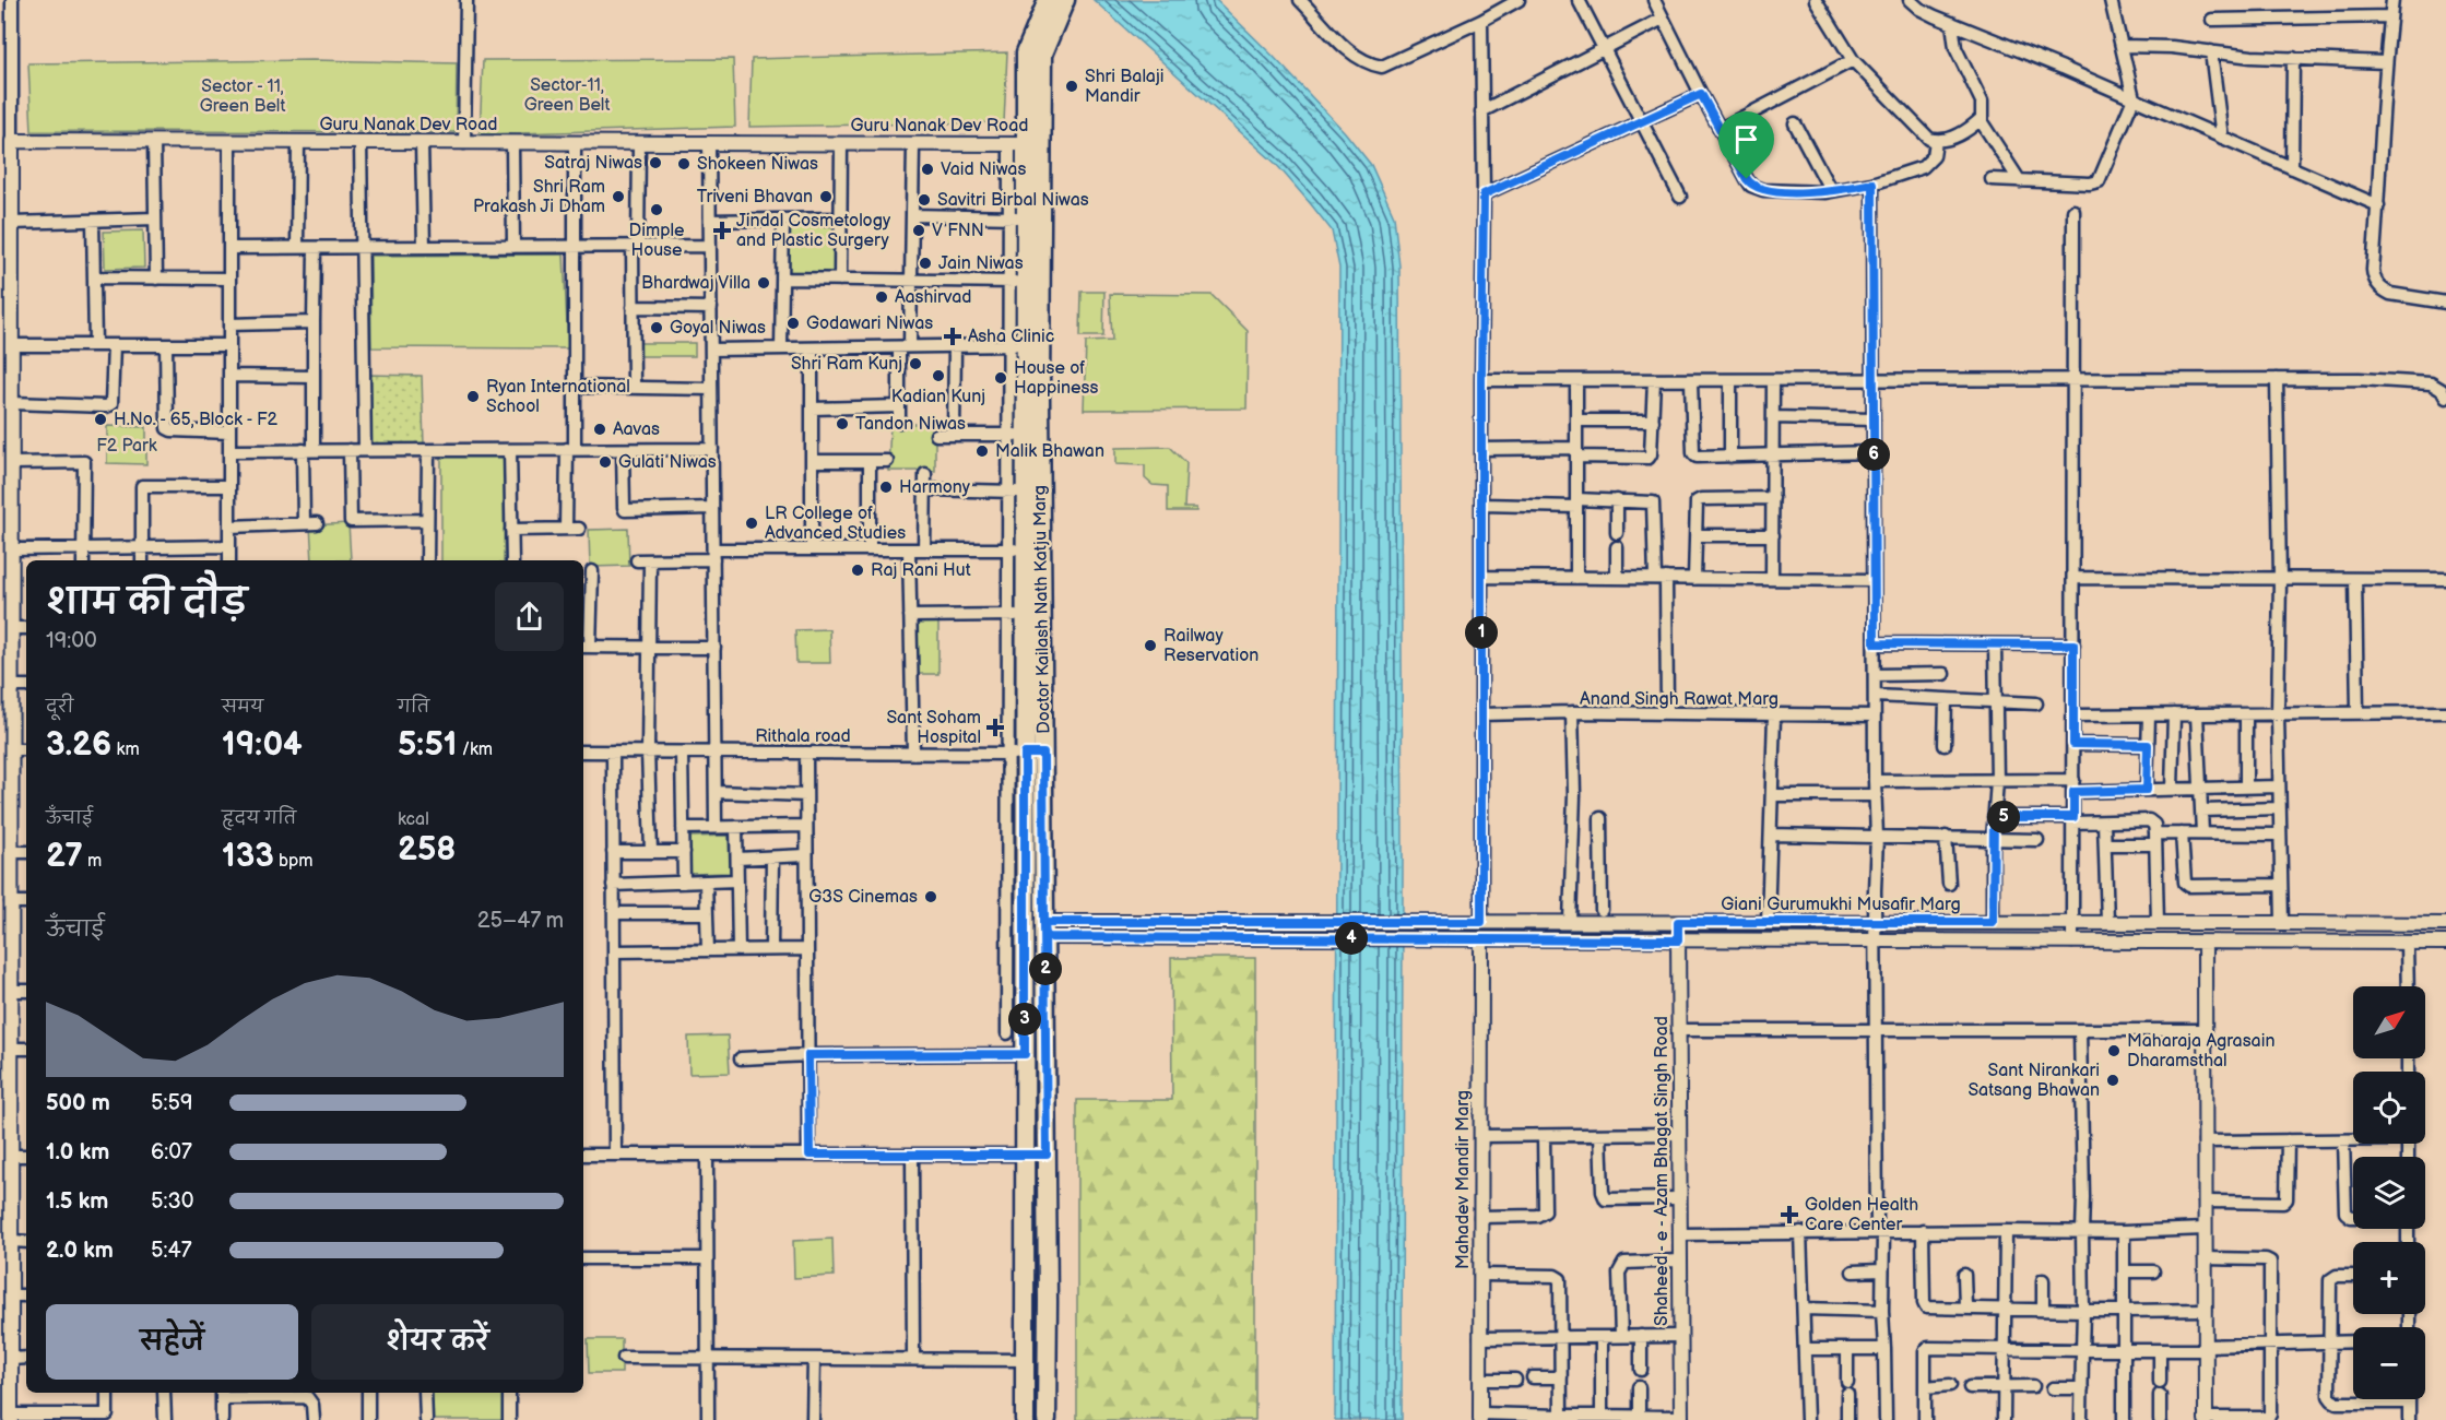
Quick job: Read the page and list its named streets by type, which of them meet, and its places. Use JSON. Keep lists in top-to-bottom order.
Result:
{
  "streets": {
    "main road": ["Doctor Kailash Nath Katju Marg"],
    "street": [
      "Guru Nanak Dev Road",
      "Anand Singh Rawat Marg",
      "Rithala road",
      "Giani Gurumukhi Musafir Marg",
      "Shaheed - e - Azam Bhagat Singh Road",
      "Mahadev Mandir Marg"
    ]
  },
  "crossings": [
    ["Guru Nanak Dev Road", "Doctor Kailash Nath Katju Marg"],
    ["Doctor Kailash Nath Katju Marg", "Rithala road"],
    ["Doctor Kailash Nath Katju Marg", "Giani Gurumukhi Musafir Marg"],
    ["Anand Singh Rawat Marg", "Giani Gurumukhi Musafir Marg"],
    ["Giani Gurumukhi Musafir Marg", "Shaheed - e - Azam Bhagat Singh Road"],
    ["Giani Gurumukhi Musafir Marg", "Mahadev Mandir Marg"]
  ],
  "parks": ["Sector-11, Green Belt", "Sector - 11, Green Belt", "F2 Park"],
  "places": {
    "other": [
      "Shri Balaji Mandir",
      "Satraj Niwas",
      "Shokeen Niwas",
      "Vaid Niwas",
      "Shri Ram Prakash Ji Dham",
      "Triveni Bhavan",
      "Savitri Birbal Niwas",
      "Dimple House",
      "V FNN",
      "Jain Niwas",
      "Bhardwaj Villa",
      "Aashirvad",
      "Godawari Niwas",
      "Goyal Niwas",
      "Shri Ram Kunj",
      "Kadian Kunj",
      "House of Happiness",
      "Ryan International School",
      "H.No. - 65, Block - F2",
      "Tandon Niwas",
      "Aavas",
      "Malik Bhawan",
      "Gulati Niwas",
      "Harmony",
      "LR College of Advanced Studies",
      "Raj Rani Hut",
      "Railway Reservation",
      "G3S Cinemas",
      "Maharaja Agrasain Dharamsthal",
      "Sant Nirankari Satsang Bhawan"
    ],
    "health": [
      "Jindal Cosmetology and Plastic Surgery",
      "Asha Clinic",
      "Sant Soham Hospital",
      "Golden Health Care Center"
    ]
  },
  "north": "top right",
  "page": {
    "pins": [
      "6",
      "1",
      "5",
      "4",
      "2",
      "3"
    ],
    "heading": ["शाम की दौड़", "19:00"],
    "stats": [
      ["दूरी", "3.26 km"],
      ["समय", "19:04"],
      ["गति", "5:51 /km"],
      ["ऊँचाई", "27 m"],
      ["हृदय गति", "133 bpm"],
      ["kcal", "258"]
    ],
    "chart": ["ऊँचाई", "25–47 m"],
    "map_buttons": ["+", "−"],
    "list": [
      {
        "name": "500 m",
        "note": "5:59"
      },
      {
        "name": "1.0 km",
        "note": "6:07"
      },
      {
        "name": "1.5 km",
        "note": "5:30"
      },
      {
        "name": "2.0 km",
        "note": "5:47"
      }
    ],
    "buttons": ["सहेजें", "शेयर करें"]
  }
}
